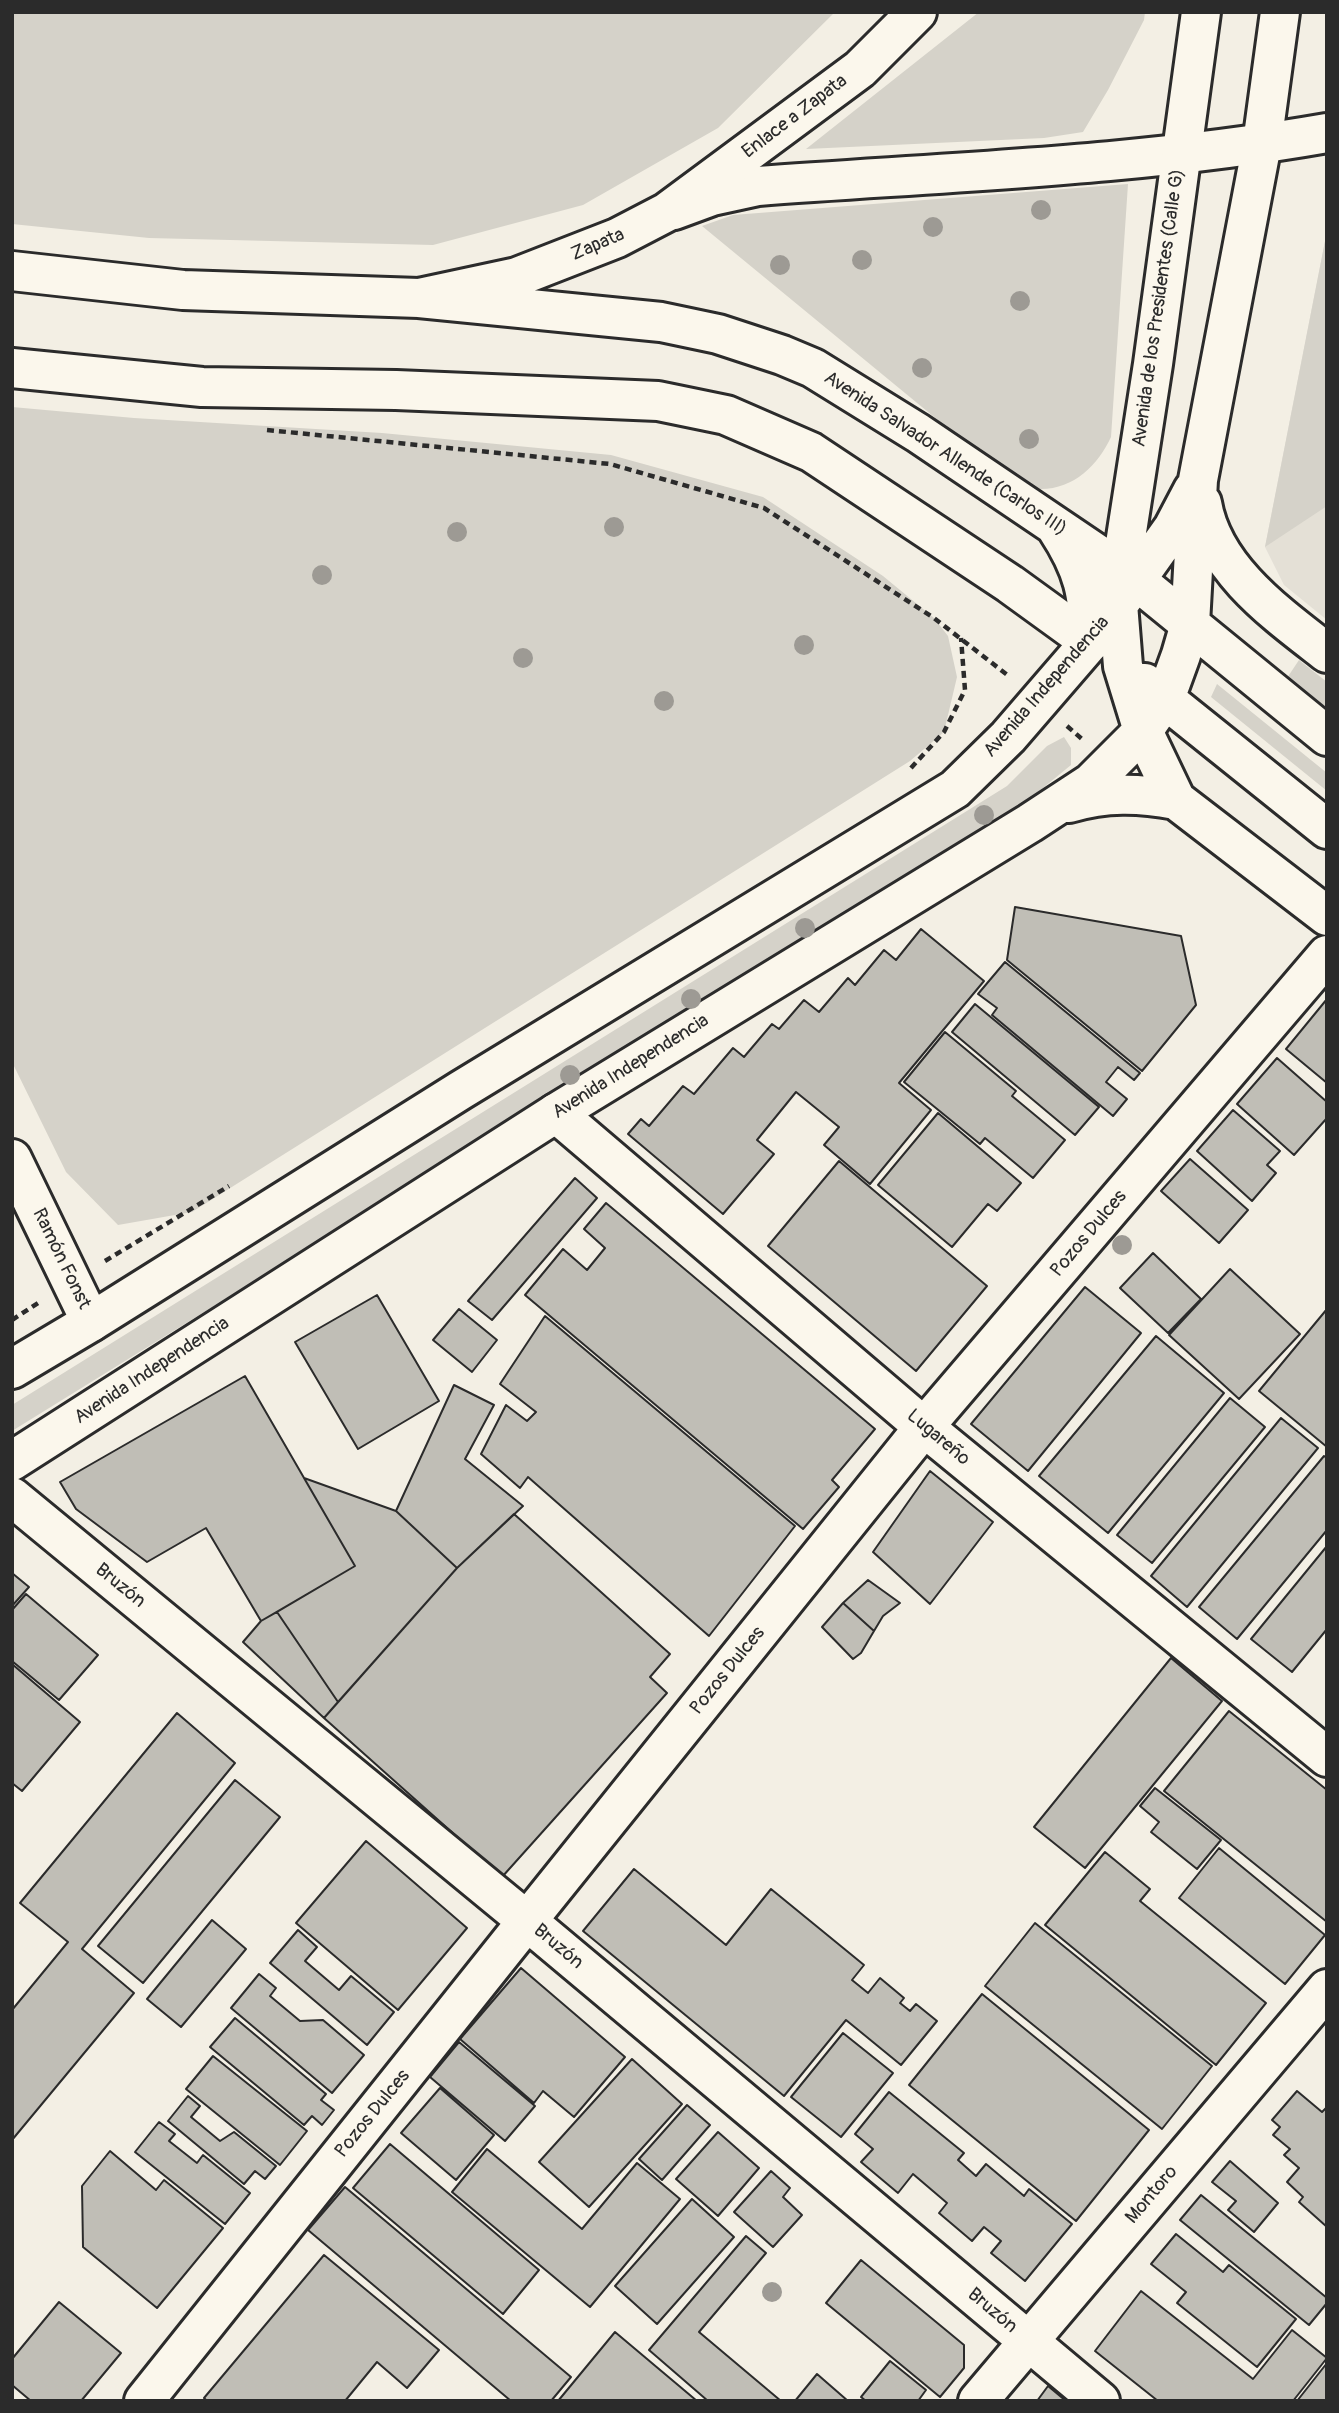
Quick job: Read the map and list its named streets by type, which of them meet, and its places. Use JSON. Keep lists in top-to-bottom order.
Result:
{
  "streets": {
    "main road": [
      "Enlace a Zapata",
      "Zapata",
      "Avenida de los Presidentes (Calle G)",
      "Avenida Salvador Allende (Carlos III)",
      "Avenida Independencia",
      "Pozos Dulces",
      "Ramón Fonst",
      "Lugareño",
      "Bruzón",
      "Montoro"
    ]
  },
  "crossings": [
    ["Enlace a Zapata", "Zapata"],
    ["Zapata", "Avenida de los Presidentes (Calle G)"],
    ["Zapata", "Avenida Salvador Allende (Carlos III)"],
    ["Avenida de los Presidentes (Calle G)", "Avenida Salvador Allende (Carlos III)"],
    ["Avenida de los Presidentes (Calle G)", "Avenida Independencia"],
    ["Avenida Salvador Allende (Carlos III)", "Avenida Independencia"],
    ["Avenida Independencia", "Ramón Fonst"],
    ["Avenida Independencia", "Lugareño"],
    ["Pozos Dulces", "Lugareño"],
    ["Pozos Dulces", "Bruzón"],
    ["Bruzón", "Montoro"]
  ]
}
